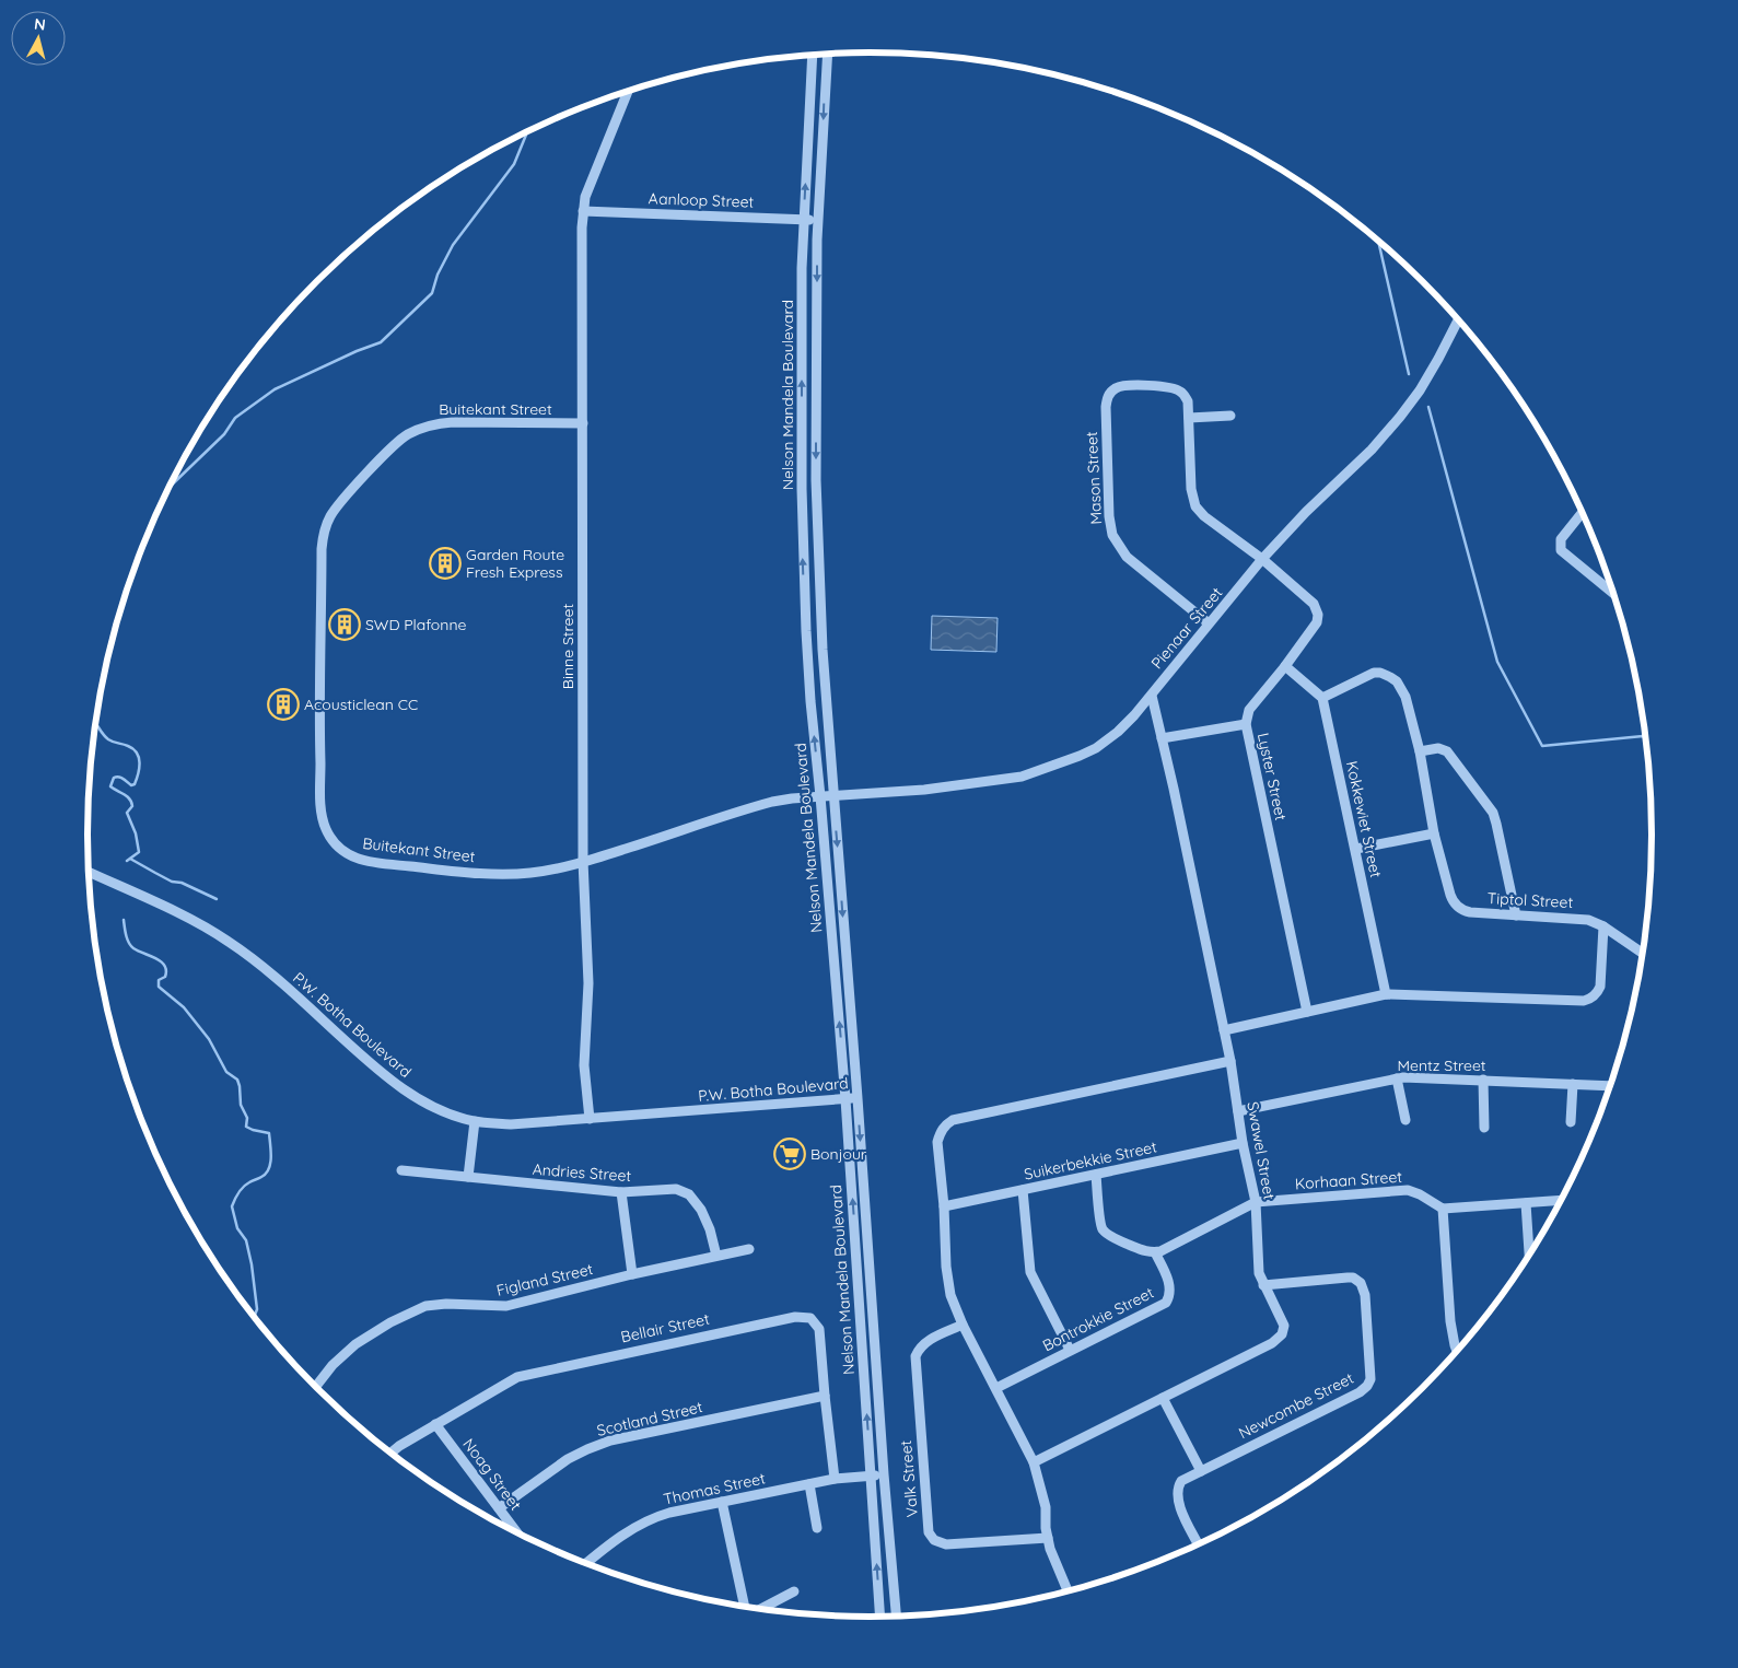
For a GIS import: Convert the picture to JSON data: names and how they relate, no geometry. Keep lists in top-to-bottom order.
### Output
{
  "streets": {
    "street": [
      "Aanloop Street",
      "Nelson Mandela Boulevard",
      "Buitekant Street",
      "Mason Street",
      "Pienaar Street",
      "Binne Street",
      "Lyster Street",
      "Kokkewiet Street",
      "Tiptol Street",
      "P.W. Botha Boulevard",
      "Mentz Street",
      "Swawel Street",
      "Suikerbekkie Street",
      "Andries Street",
      "Korhaan Street",
      "Figland Street",
      "Bontrokkie Street",
      "Bellair Street",
      "Newcombe Street",
      "Scotland Street",
      "Noag Street",
      "Valk Street",
      "Thomas Street"
    ]
  },
  "crossings": [
    ["Aanloop Street", "Nelson Mandela Boulevard"],
    ["Aanloop Street", "Binne Street"],
    ["Nelson Mandela Boulevard", "Buitekant Street"],
    ["Nelson Mandela Boulevard", "Pienaar Street"],
    ["Nelson Mandela Boulevard", "P.W. Botha Boulevard"],
    ["Nelson Mandela Boulevard", "Thomas Street"],
    ["Buitekant Street", "Pienaar Street"],
    ["Buitekant Street", "Binne Street"],
    ["Mason Street", "Pienaar Street"],
    ["Mason Street", "Lyster Street"],
    ["Pienaar Street", "Lyster Street"],
    ["Pienaar Street", "Swawel Street"],
    ["Binne Street", "P.W. Botha Boulevard"],
    ["Kokkewiet Street", "Tiptol Street"],
    ["Mentz Street", "Swawel Street"],
    ["Swawel Street", "Suikerbekkie Street"],
    ["Swawel Street", "Korhaan Street"],
    ["Swawel Street", "Newcombe Street"],
    ["Andries Street", "Figland Street"],
    ["Korhaan Street", "Bontrokkie Street"],
    ["Bellair Street", "Scotland Street"],
    ["Bellair Street", "Noag Street"],
    ["Bellair Street", "Thomas Street"],
    ["Scotland Street", "Noag Street"]
  ],
  "places": {
    "building": ["Garden Route Fresh Express", "SWD Plafonne", "Acousticlean CC"],
    "supermarket": ["Bonjour"]
  },
  "north": "top"
}
